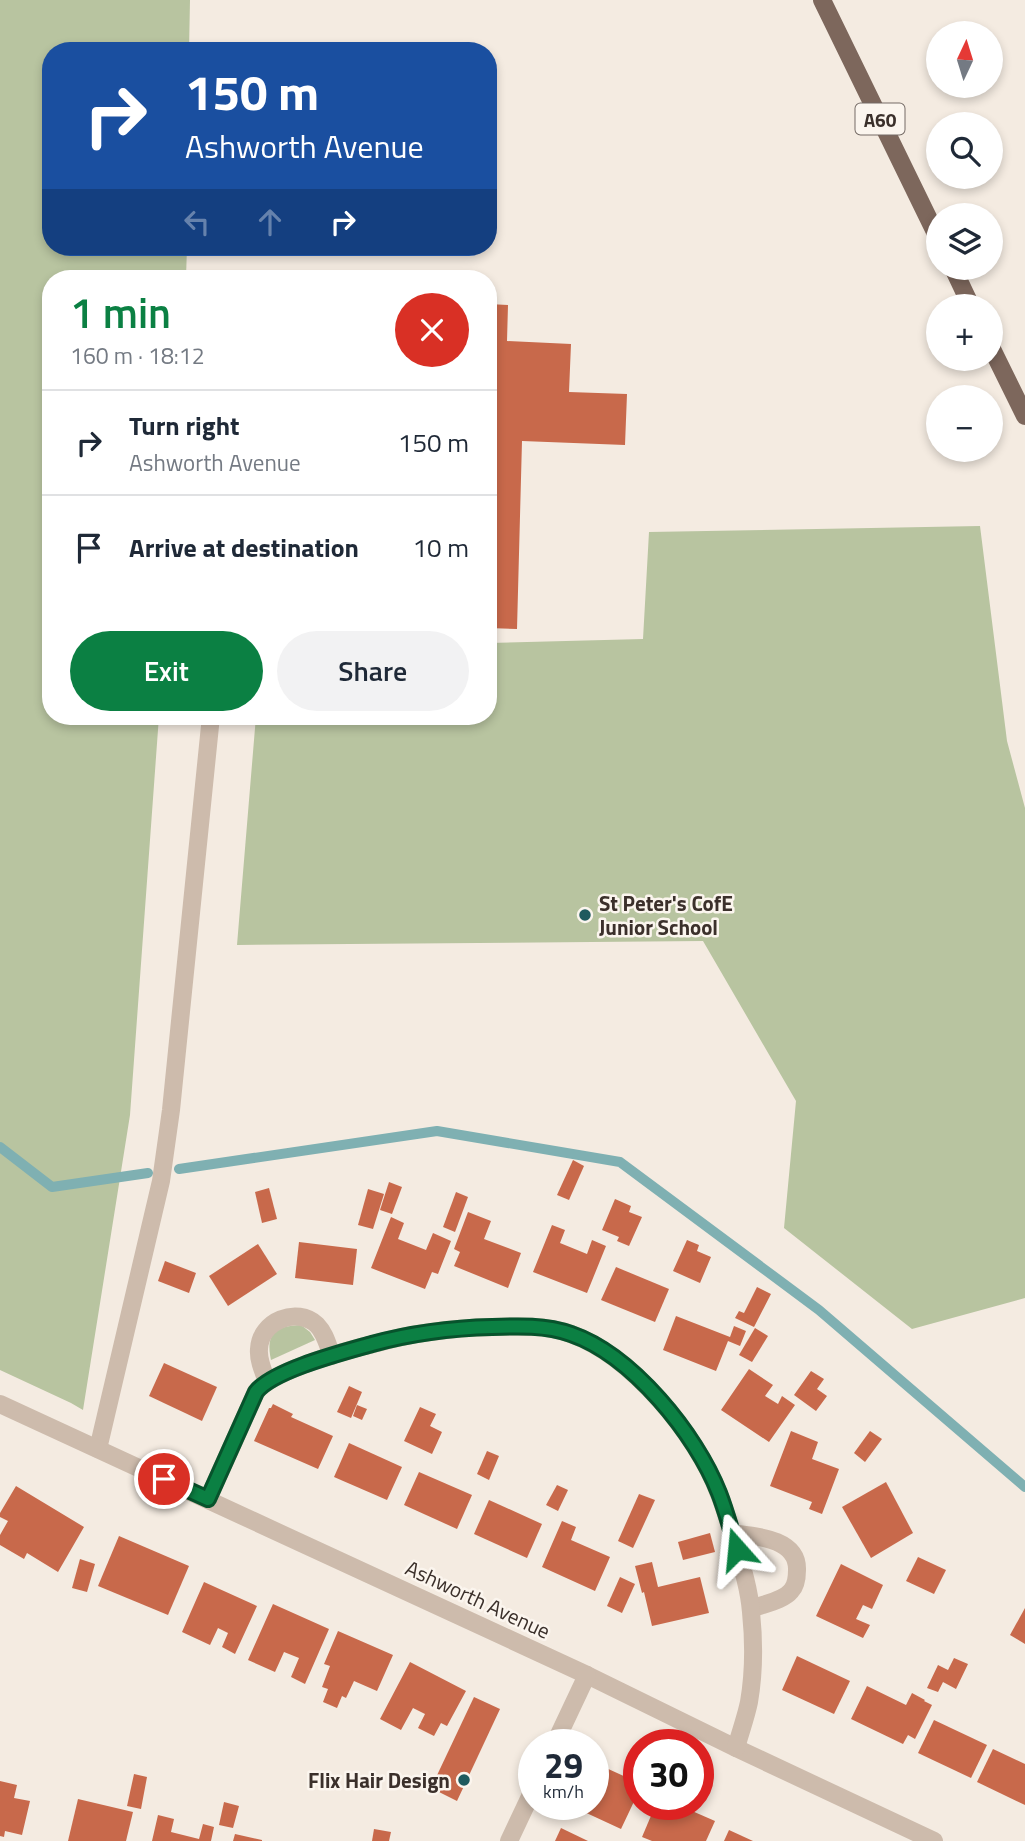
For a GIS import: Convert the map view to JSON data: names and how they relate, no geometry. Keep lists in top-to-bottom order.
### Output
{
  "streets": {
    "main road": ["A60"],
    "street": ["Ashworth Avenue"]
  },
  "places": ["St Peter's CofE Junior School", "Flix Hair Design"],
  "north": "top",
  "page": {
    "map_buttons": ["+", "−"],
    "turn": ["150 m", "Ashworth Avenue"],
    "heading": ["1 min", "160 m · 18:12"],
    "list": [
      {
        "name": "Turn right",
        "note": "Ashworth Avenue",
        "value": "150 m"
      },
      {
        "name": "Arrive at destination",
        "value": "10 m"
      }
    ],
    "buttons": ["Exit", "Share"],
    "speed": "29 km/h",
    "limit": "30"
  }
}
